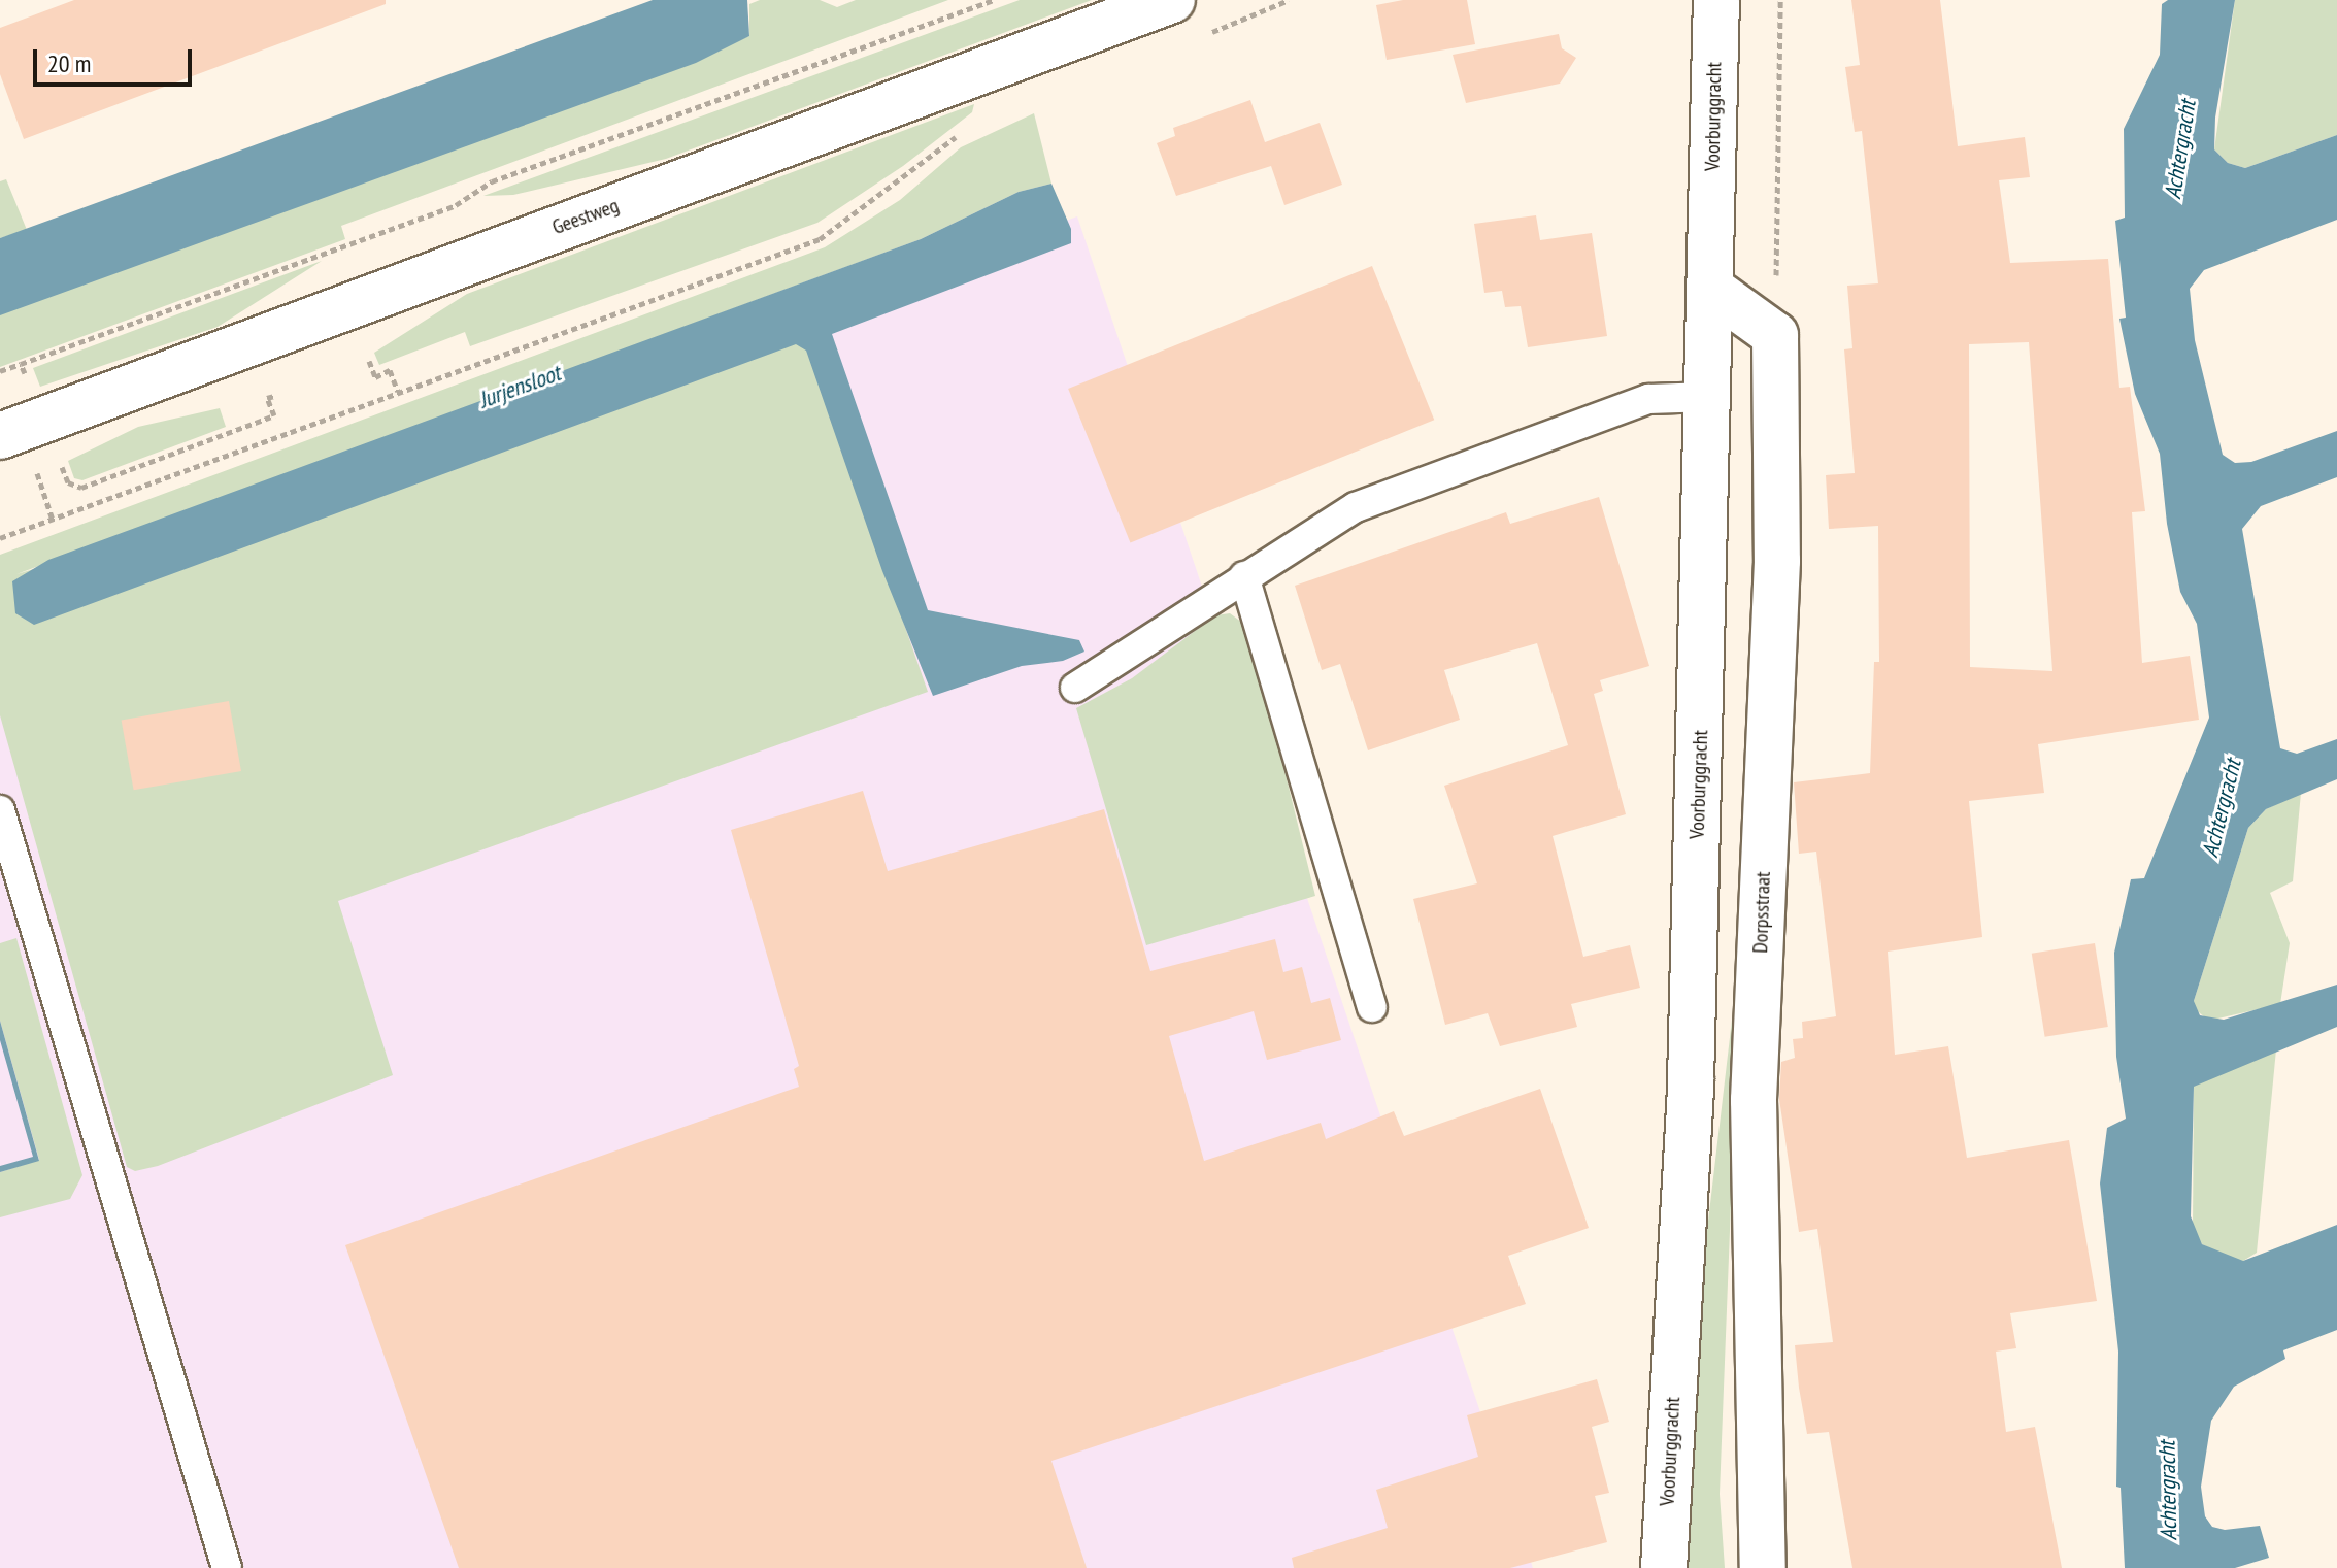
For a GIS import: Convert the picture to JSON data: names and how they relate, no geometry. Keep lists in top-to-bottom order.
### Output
{
  "streets": {
    "street": ["Voorburggracht", "Geestweg", "Dorpsstraat"]
  },
  "water": ["Achtergracht", "Jurjensloot"],
  "scale_bar": "20 m"
}
